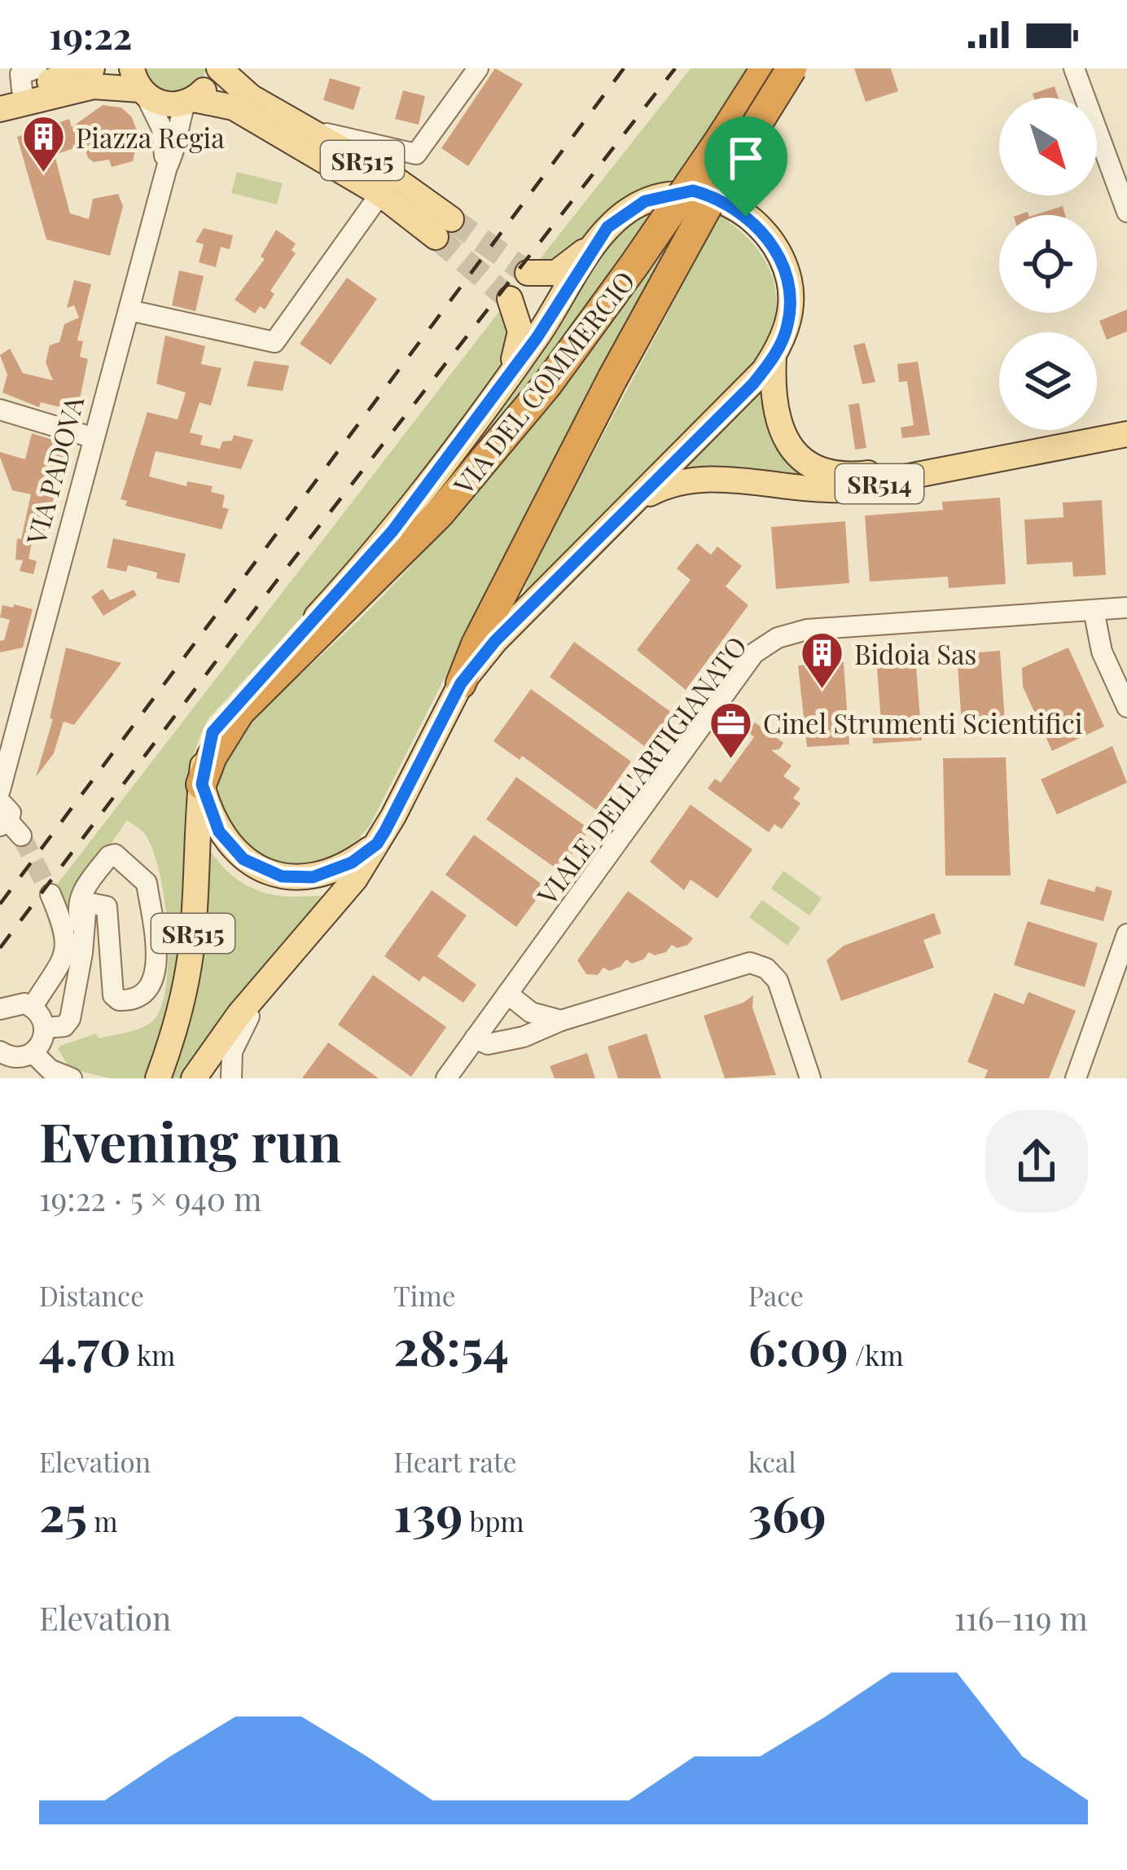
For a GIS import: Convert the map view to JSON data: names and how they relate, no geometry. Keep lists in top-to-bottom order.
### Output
{
  "streets": {
    "highway": ["VIA DEL COMMERCIO"],
    "main road": ["SR515", "VIA PADOVA", "SR514"],
    "street": ["VIALE DELL'ARTIGIANATO"]
  },
  "crossings": [
    ["SR515", "VIA DEL COMMERCIO"],
    ["SR515", "VIA PADOVA"],
    ["VIA DEL COMMERCIO", "SR514"]
  ],
  "places": {
    "building": ["Piazza Regia", "Bidoia Sas"],
    "office": ["Cinel Strumenti Scientifici"]
  },
  "north": "bottom right",
  "page": {
    "status": "19:22",
    "heading": ["Evening run", "19:22 · 5 × 940 m"],
    "stats": [
      ["Distance", "4.70 km"],
      ["Time", "28:54"],
      ["Pace", "6:09 /km"],
      ["Elevation", "25 m"],
      ["Heart rate", "139 bpm"],
      ["kcal", "369"]
    ],
    "chart": ["Elevation", "116–119 m"]
  }
}
